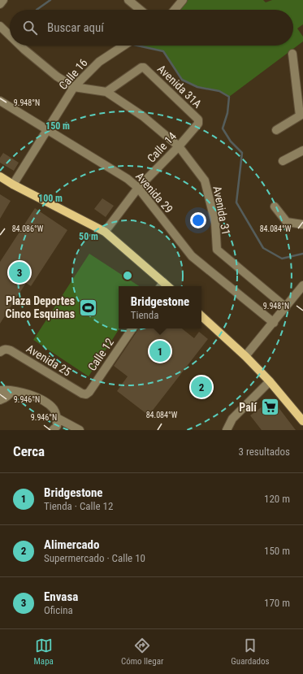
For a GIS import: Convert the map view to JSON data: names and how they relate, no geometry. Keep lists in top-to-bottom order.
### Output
{
  "streets": {
    "street": [
      "Calle 16",
      "Avenida 31A",
      "Calle 14",
      "Avenida 29",
      "Avenida 31",
      "Calle 12",
      "Avenida 25"
    ]
  },
  "crossings": [
    ["Calle 16", "Avenida 29"],
    ["Avenida 31A", "Calle 14"],
    ["Avenida 31A", "Avenida 31"],
    ["Calle 14", "Avenida 29"],
    ["Calle 14", "Avenida 31"],
    ["Calle 12", "Avenida 25"]
  ],
  "places": {
    "sports": ["Plaza Deportes Cinco Esquinas"],
    "supermarket": ["Palí"]
  },
  "page": {
    "search": "Buscar aquí",
    "pins": ["3", "1", "2"],
    "popup": ["Bridgestone", "Tienda"],
    "heading": ["Cerca", "3 resultados"],
    "list": [
      {
        "mark": "1",
        "name": "Bridgestone",
        "note": "Tienda · Calle 12",
        "value": "120 m"
      },
      {
        "mark": "2",
        "name": "Alimercado",
        "note": "Supermercado · Calle 10",
        "value": "150 m"
      },
      {
        "mark": "3",
        "name": "Envasa",
        "note": "Oficina",
        "value": "170 m"
      }
    ],
    "nav": ["Mapa", "Cómo llegar", "Guardados"]
  },
  "coordinates": [
    "9.948°N",
    "84.086°W",
    "84.084°W",
    "9.946°N"
  ],
  "rings": ["150 m", "100 m", "50 m"]
}
